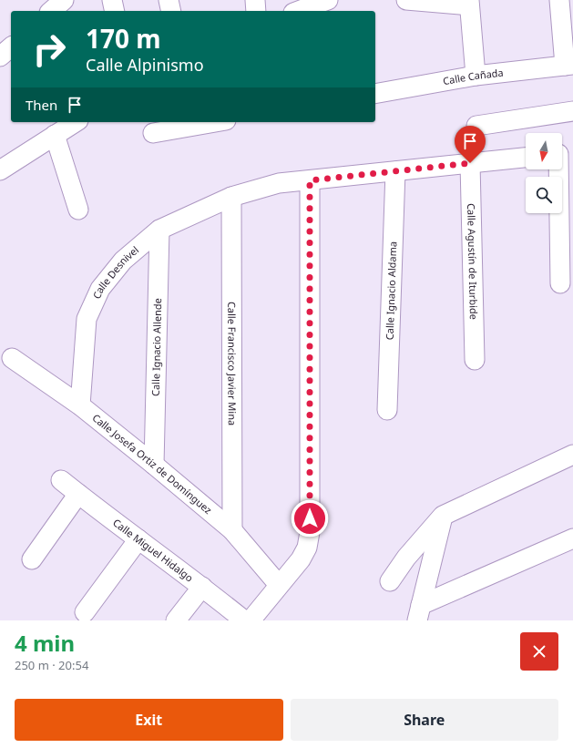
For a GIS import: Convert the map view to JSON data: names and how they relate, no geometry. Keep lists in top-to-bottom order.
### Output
{
  "streets": {
    "street": [
      "Calle Cañada",
      "Calle Agustín de Iturbide",
      "Calle Desnivel",
      "Calle Ignacio Aldama",
      "Calle Ignacio Allende",
      "Calle Francisco Javier Mina",
      "Calle Josefa Ortiz de Domínguez",
      "Calle Miguel Hidalgo"
    ]
  },
  "crossings": [
    ["Calle Agustín de Iturbide", "Calle Desnivel"],
    ["Calle Desnivel", "Calle Ignacio Aldama"],
    ["Calle Desnivel", "Calle Ignacio Allende"],
    ["Calle Desnivel", "Calle Francisco Javier Mina"],
    ["Calle Desnivel", "Calle Josefa Ortiz de Domínguez"],
    ["Calle Ignacio Allende", "Calle Josefa Ortiz de Domínguez"],
    ["Calle Francisco Javier Mina", "Calle Josefa Ortiz de Domínguez"]
  ],
  "north": "bottom",
  "page": {
    "turn": ["170 m", "Calle Alpinismo"],
    "then": "Then",
    "heading": ["4 min", "250 m · 20:54"],
    "buttons": ["Exit", "Share"]
  }
}
